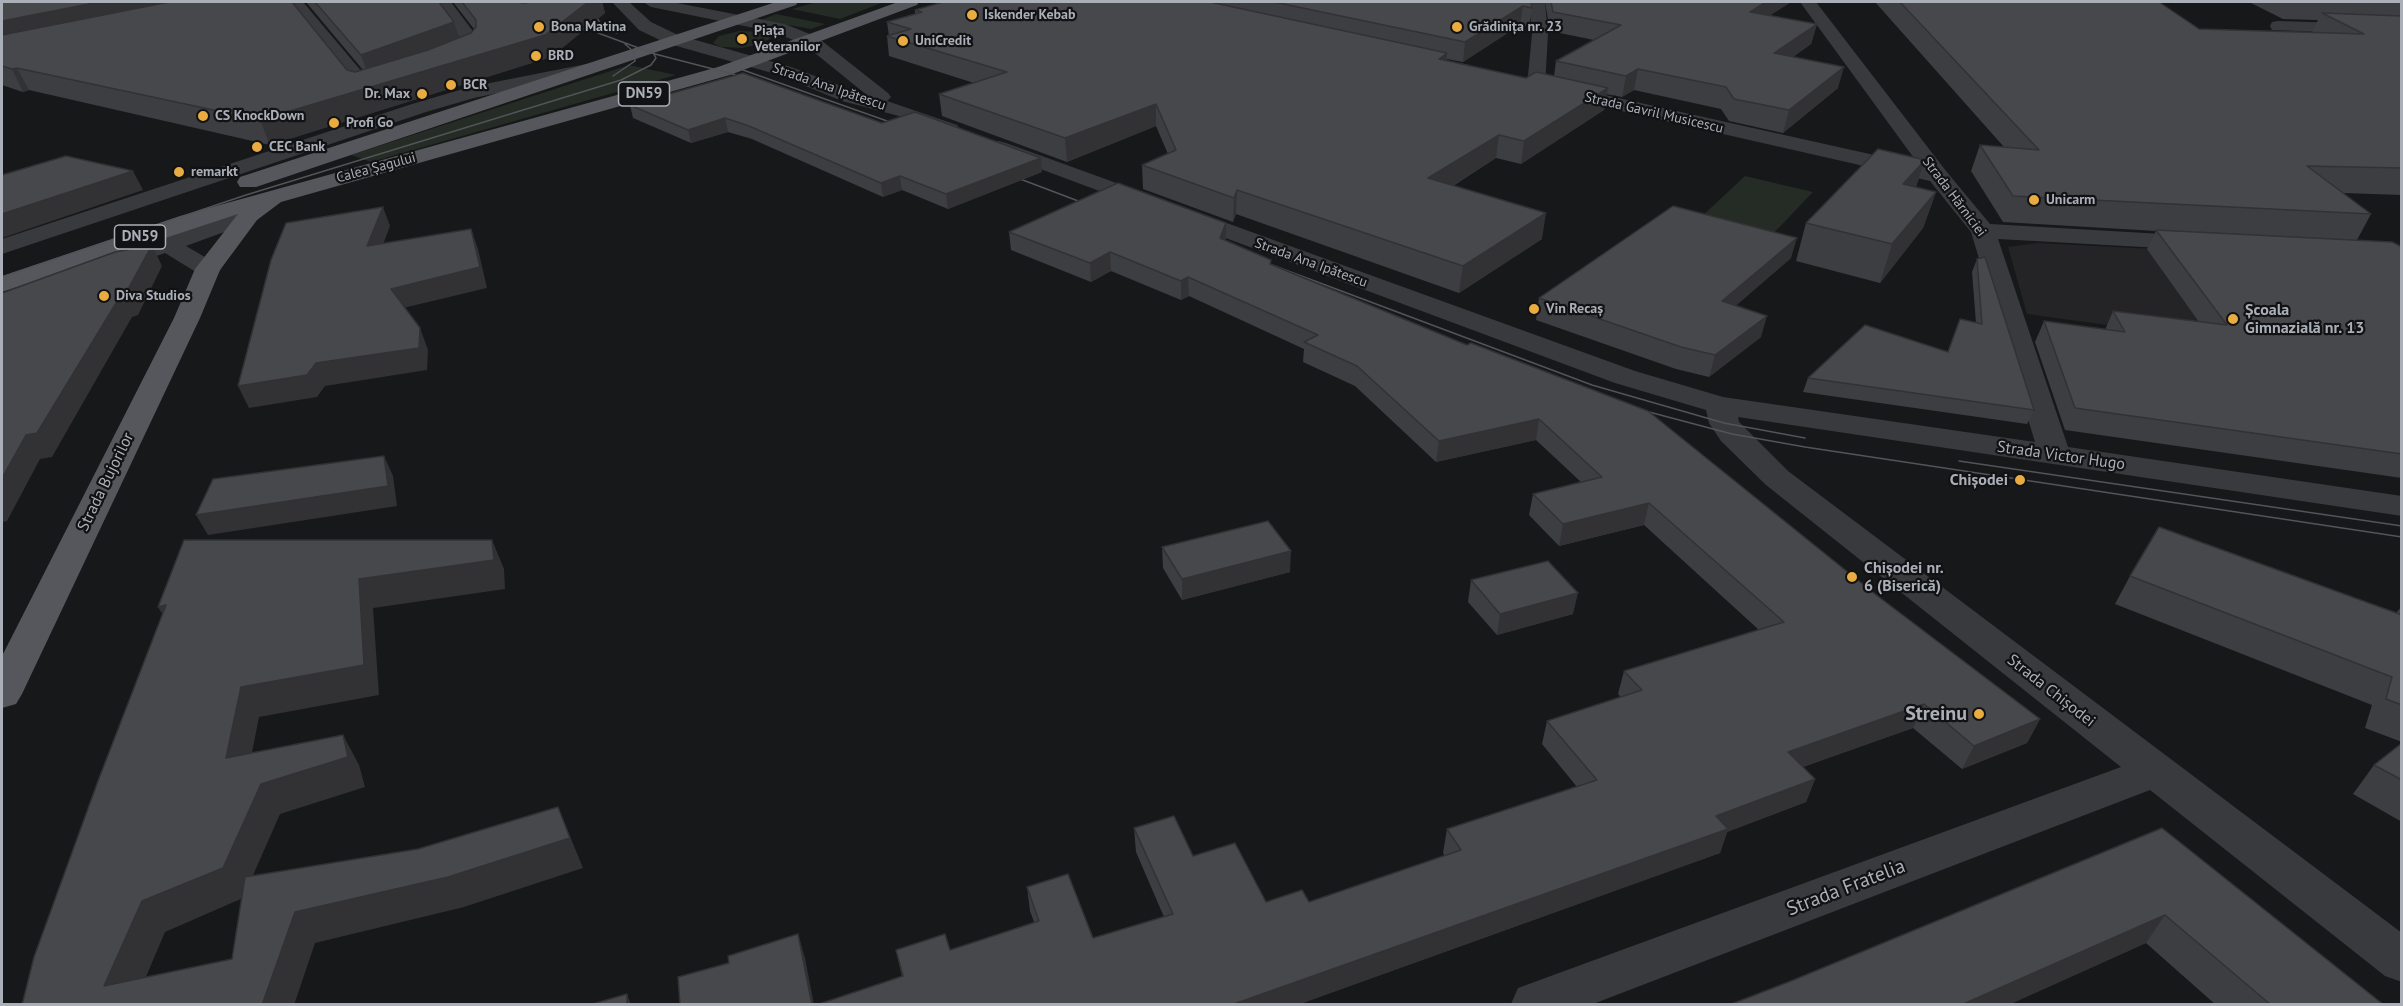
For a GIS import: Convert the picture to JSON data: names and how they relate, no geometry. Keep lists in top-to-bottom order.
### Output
{
  "streets": {
    "main road": ["DN59", "Calea Șagului", "Strada Bujorilor"],
    "street": [
      "Strada Ana Ipătescu",
      "Strada Gavril Musicescu",
      "Strada Hărniciei",
      "Strada Victor Hugo",
      "Strada Chișodei",
      "Strada Fratelia"
    ]
  },
  "crossings": [
    ["Strada Ana Ipătescu", "DN59"],
    ["Strada Ana Ipătescu", "Calea Șagului"],
    ["Strada Ana Ipătescu", "Strada Victor Hugo"],
    ["Strada Ana Ipătescu", "Strada Chișodei"],
    ["DN59", "Calea Șagului"],
    ["Strada Gavril Musicescu", "Strada Hărniciei"],
    ["Calea Șagului", "Strada Bujorilor"],
    ["Strada Hărniciei", "Strada Victor Hugo"],
    ["Strada Victor Hugo", "Strada Chișodei"],
    ["Strada Chișodei", "Strada Fratelia"]
  ],
  "places": [
    "Iskender Kebab",
    "Bona Matina",
    "Grădinița nr. 23",
    "Piața Veteranilor",
    "UniCredit",
    "BRD",
    "BCR",
    "Dr. Max",
    "CS KnockDown",
    "Profi Go",
    "CEC Bank",
    "remarkt",
    "Unicarm",
    "Diva Studios",
    "Vin Recaș",
    "Școala Gimnazială nr. 13",
    "Chișodei",
    "Chișodei nr. 6 (Biserică)",
    "Streinu"
  ]
}
